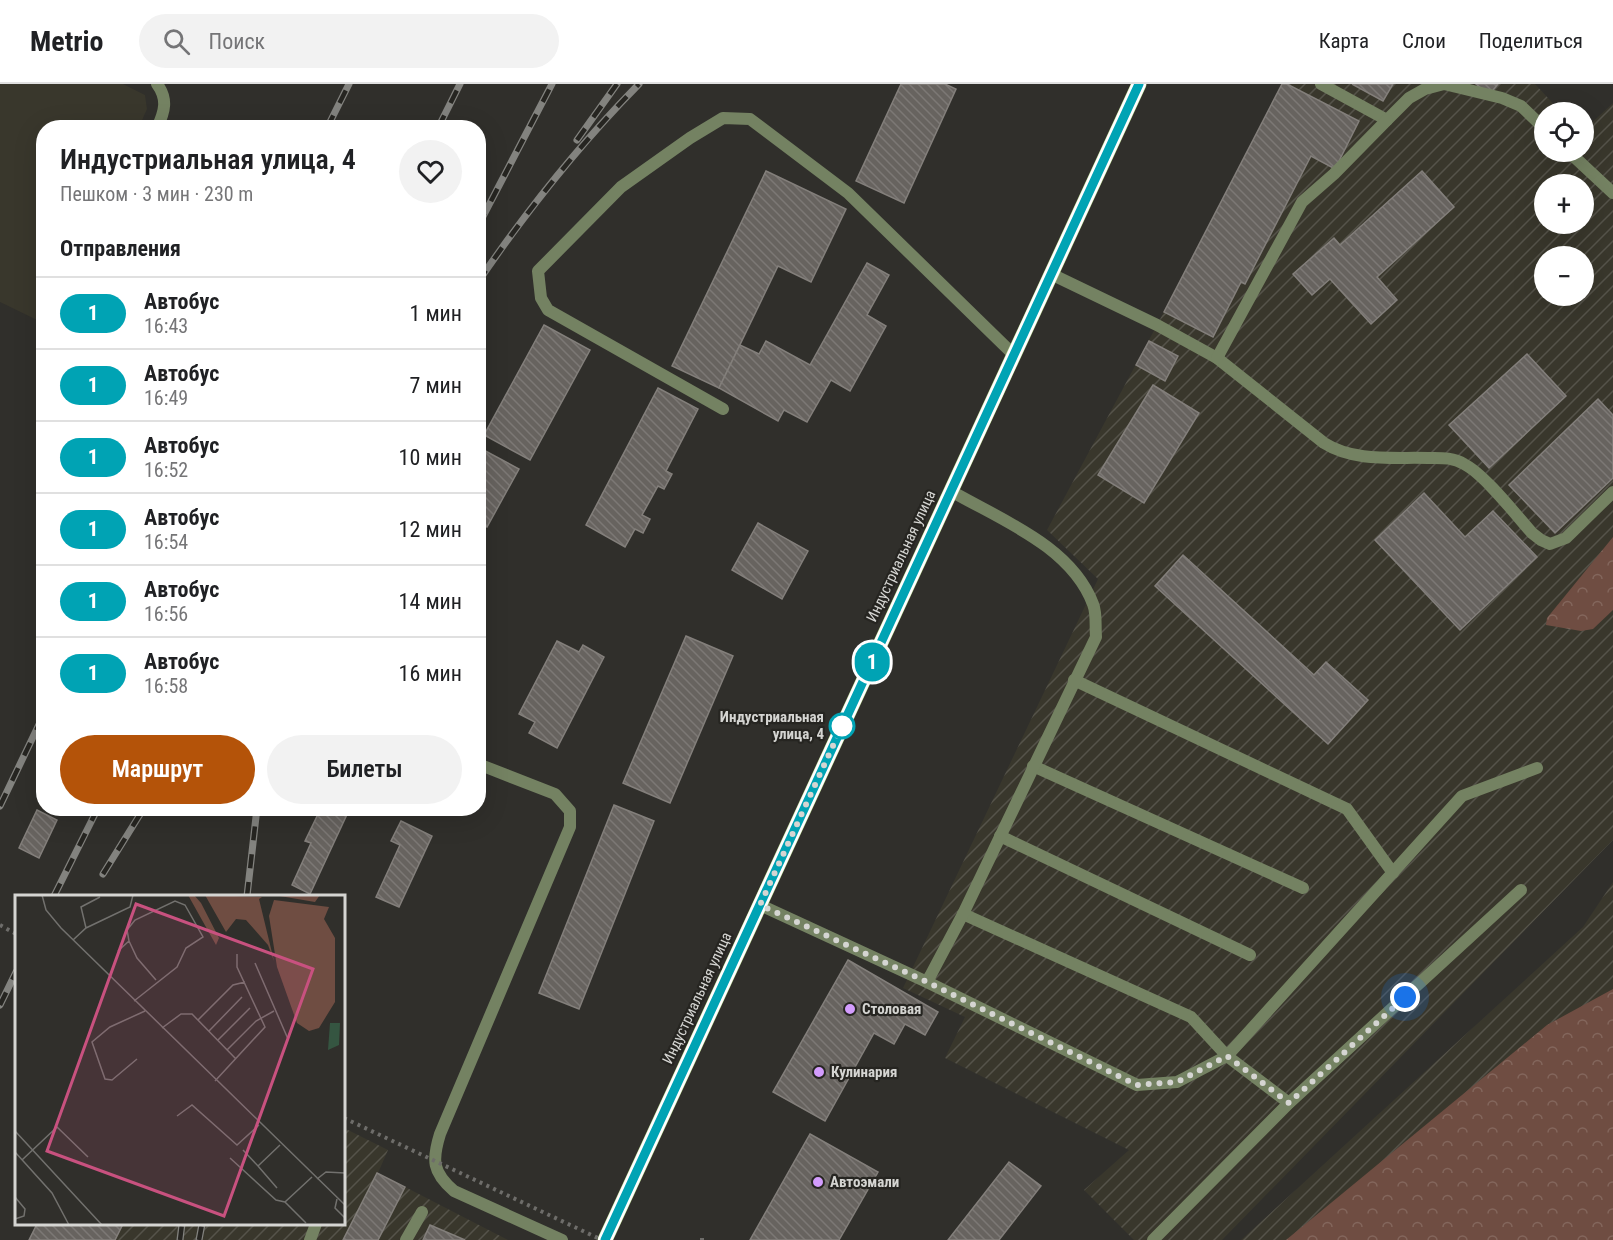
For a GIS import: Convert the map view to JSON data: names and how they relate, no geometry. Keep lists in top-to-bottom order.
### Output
{
  "streets": {
    "main road": ["Индустриальная улица"]
  },
  "places": [
    "Индустриальная улица, 4",
    "Столовая",
    "Кулинария",
    "Автоэмали"
  ],
  "lines": ["bus line 1"],
  "page": {
    "header": "Metrio",
    "search": "Поиск",
    "nav": ["Карта", "Слои", "Поделиться"],
    "on_map": "1",
    "map_buttons": ["+", "−"],
    "heading": [
      ["Индустриальная улица, 4", "Пешком · 3 мин · 230 m"],
      "Отправления"
    ],
    "list": [
      {
        "mark": "1",
        "name": "Автобус",
        "note": "16:43",
        "value": "1 мин"
      },
      {
        "mark": "1",
        "name": "Автобус",
        "note": "16:49",
        "value": "7 мин"
      },
      {
        "mark": "1",
        "name": "Автобус",
        "note": "16:52",
        "value": "10 мин"
      },
      {
        "mark": "1",
        "name": "Автобус",
        "note": "16:54",
        "value": "12 мин"
      },
      {
        "mark": "1",
        "name": "Автобус",
        "note": "16:56",
        "value": "14 мин"
      },
      {
        "mark": "1",
        "name": "Автобус",
        "note": "16:58",
        "value": "16 мин"
      }
    ],
    "buttons": ["Маршрут", "Билеты"]
  }
}
